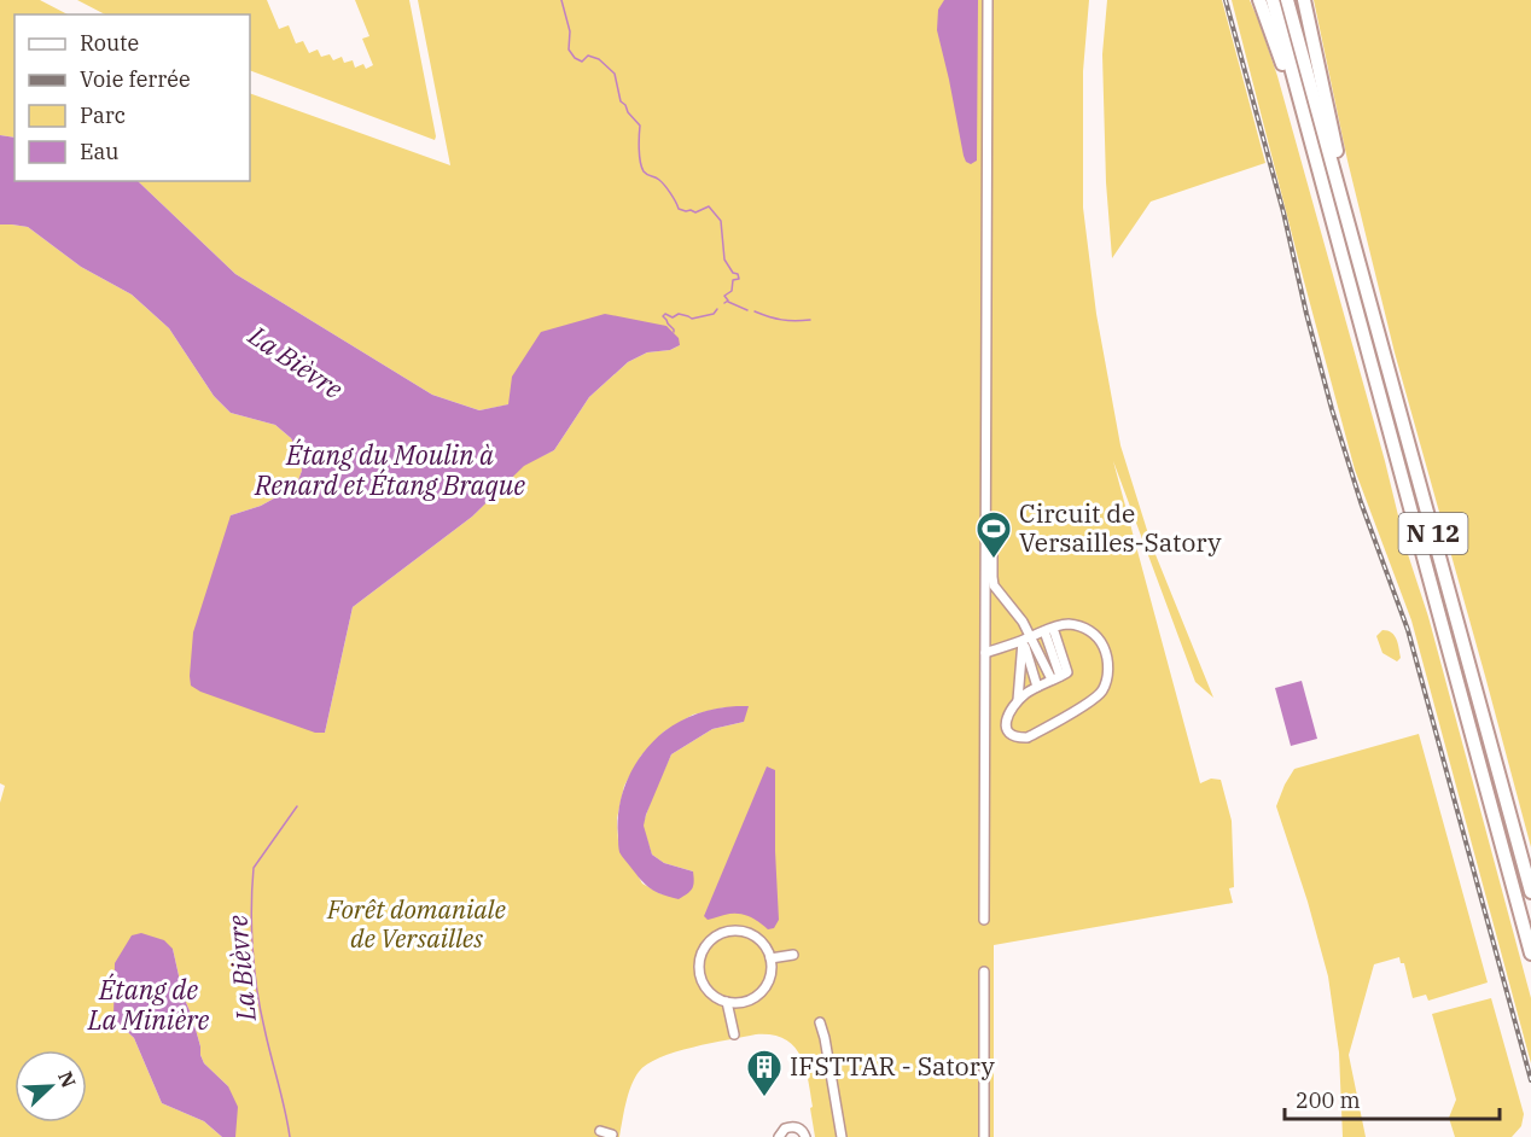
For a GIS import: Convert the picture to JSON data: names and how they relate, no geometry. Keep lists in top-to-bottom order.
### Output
{
  "streets": {
    "highway": ["N 12"]
  },
  "water": ["La Bièvre", "Étang du Moulin à Renard et Étang Braque", "Étang de La Minière"],
  "parks": ["Forêt domaniale de Versailles"],
  "places": {
    "sports": ["Circuit de Versailles-Satory"],
    "building": ["IFSTTAR - Satory"]
  },
  "legend": [
    "Route",
    "Voie ferrée",
    "Parc",
    "Eau"
  ],
  "scale_bar": "200 m",
  "north": "top right"
}
